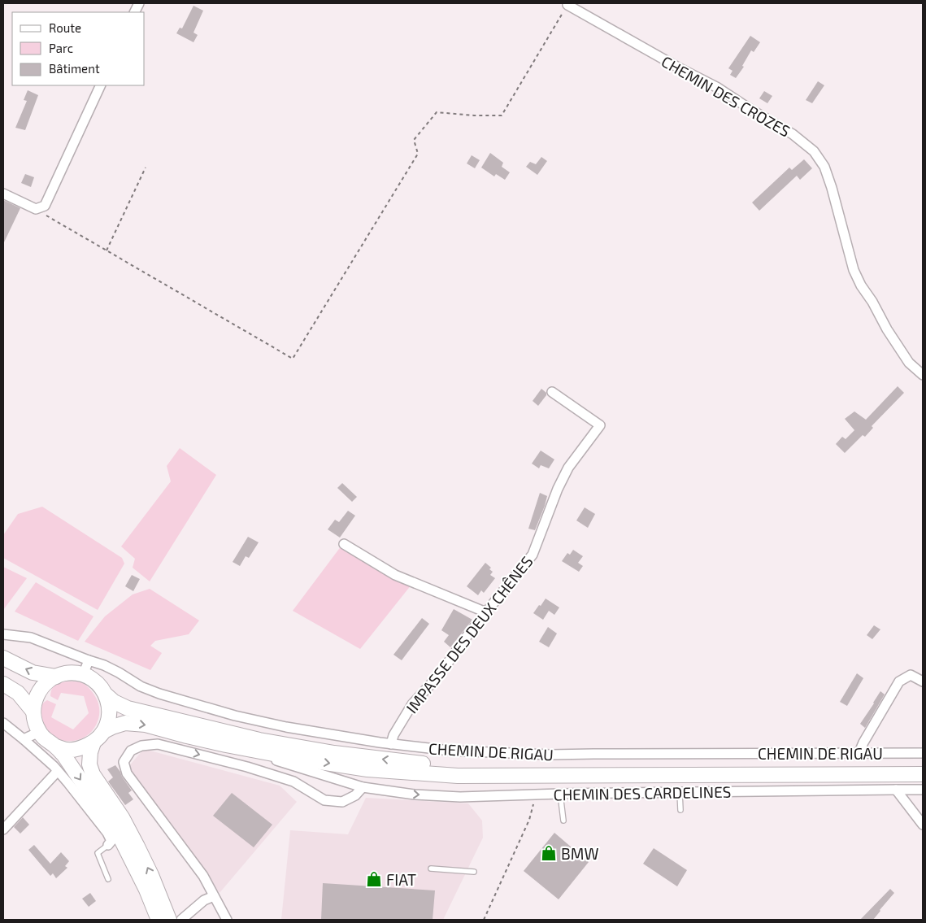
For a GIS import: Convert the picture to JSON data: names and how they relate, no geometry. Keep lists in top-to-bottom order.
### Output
{
  "streets": {
    "street": [
      "CHEMIN DES CROZES",
      "IMPASSE DES DEUX CHÊNES",
      "CHEMIN DE RIGAU",
      "CHEMIN DES CARDELINES"
    ]
  },
  "crossings": [
    ["IMPASSE DES DEUX CHÊNES", "CHEMIN DE RIGAU"]
  ],
  "places": {
    "shop": ["BMW", "FIAT"]
  },
  "legend": ["Route", "Parc", "Bâtiment"]
}
